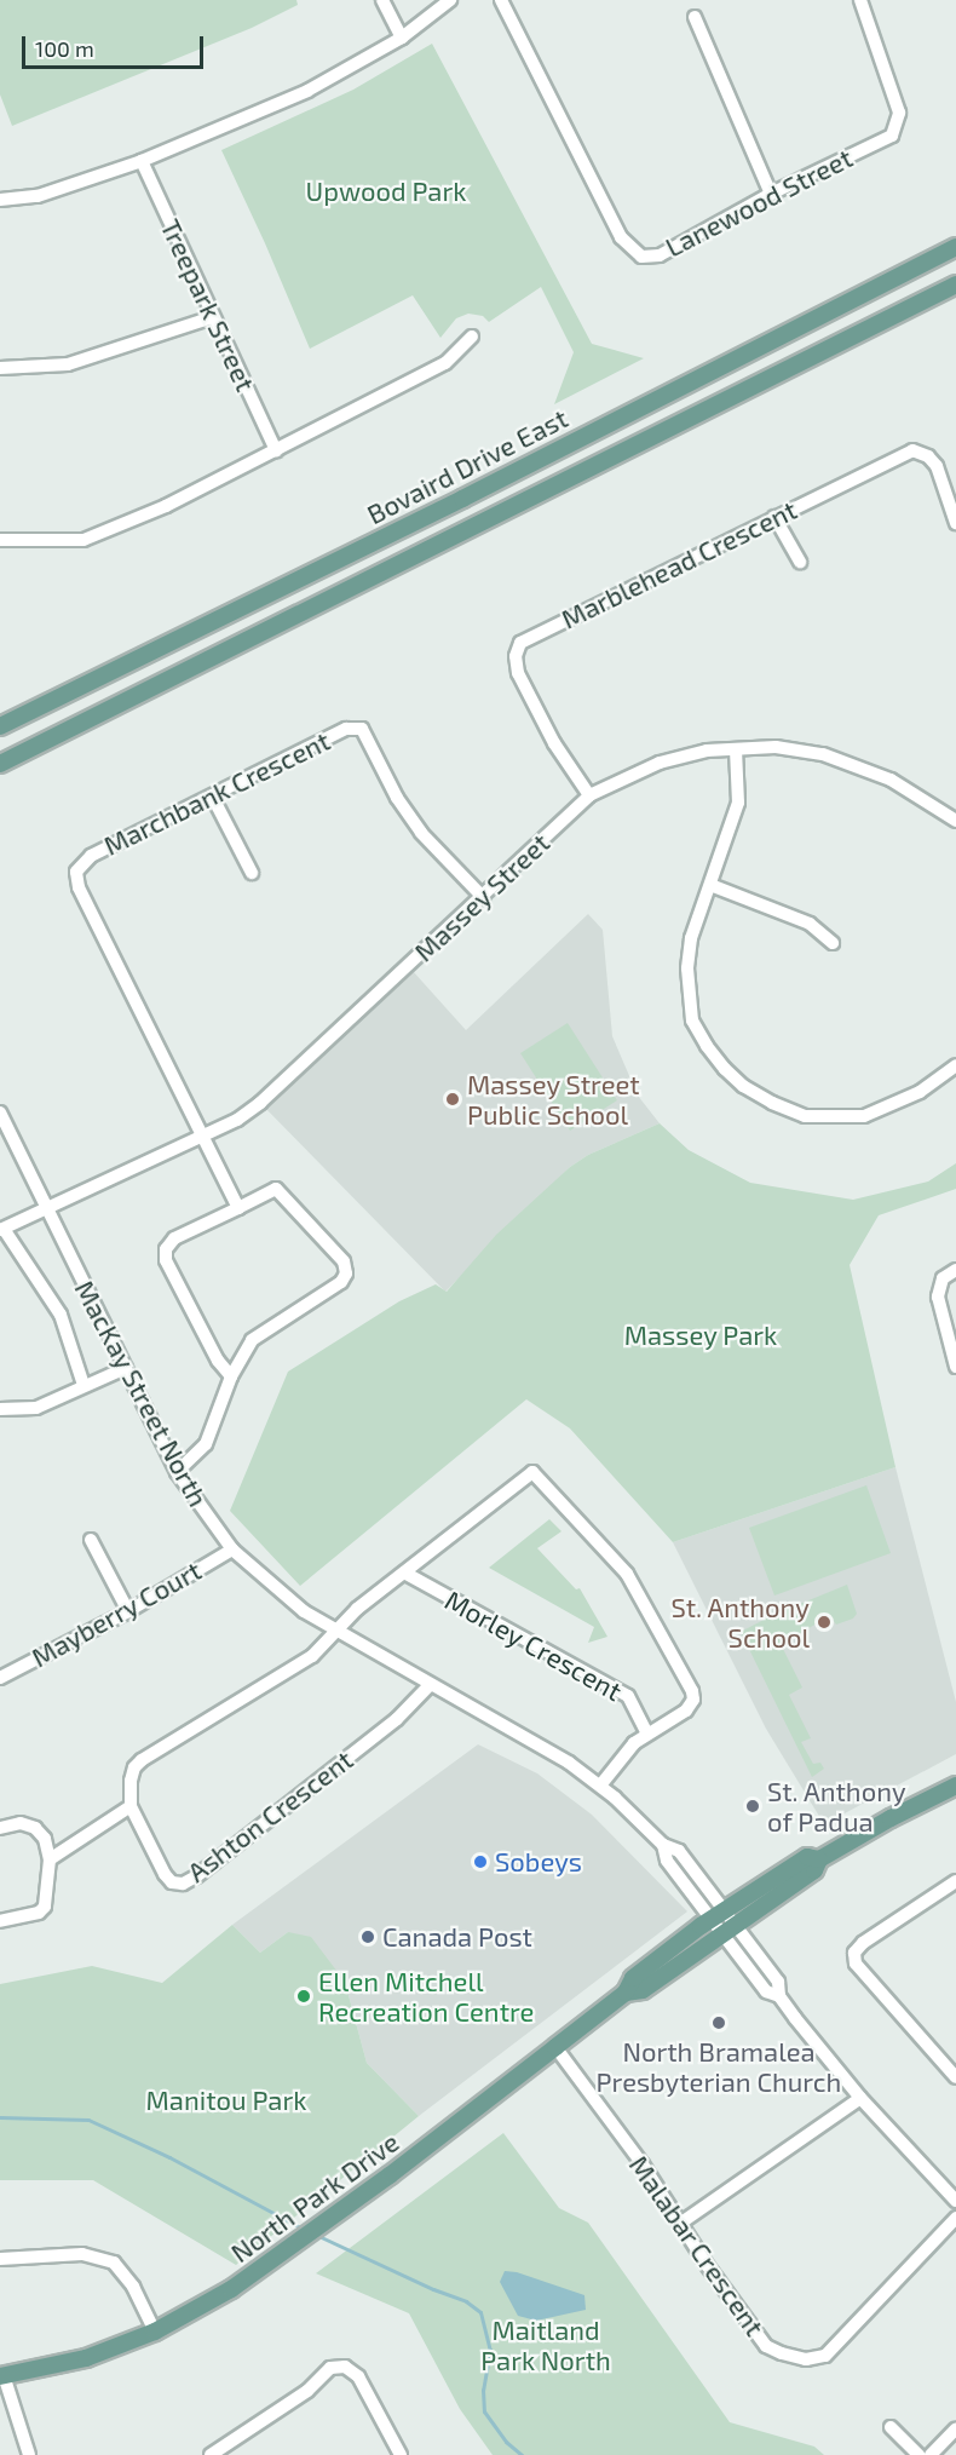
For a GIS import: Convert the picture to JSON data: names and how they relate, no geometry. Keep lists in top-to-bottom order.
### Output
{
  "streets": {
    "main road": ["Bovaird Drive East", "North Park Drive"],
    "street": [
      "Lanewood Street",
      "Treepark Street",
      "Marblehead Crescent",
      "Marchbank Crescent",
      "Massey Street",
      "MacKay Street North",
      "Mayberry Court",
      "Morley Crescent",
      "Ashton Crescent",
      "Malabar Crescent"
    ]
  },
  "crossings": [
    ["Marblehead Crescent", "Massey Street"],
    ["Marchbank Crescent", "Massey Street"],
    ["Massey Street", "MacKay Street North"],
    ["MacKay Street North", "Mayberry Court"],
    ["MacKay Street North", "Morley Crescent"],
    ["MacKay Street North", "Ashton Crescent"],
    ["MacKay Street North", "North Park Drive"],
    ["North Park Drive", "Malabar Crescent"]
  ],
  "parks": [
    "Upwood Park",
    "Massey Park",
    "Manitou Park",
    "Maitland Park North"
  ],
  "places": [
    "Massey Street Public School",
    "St. Anthony School",
    "St. Anthony of Padua",
    "Sobeys",
    "Canada Post",
    "Ellen Mitchell Recreation Centre",
    "North Bramalea Presbyterian Church"
  ],
  "scale_bar": "100 m"
}
